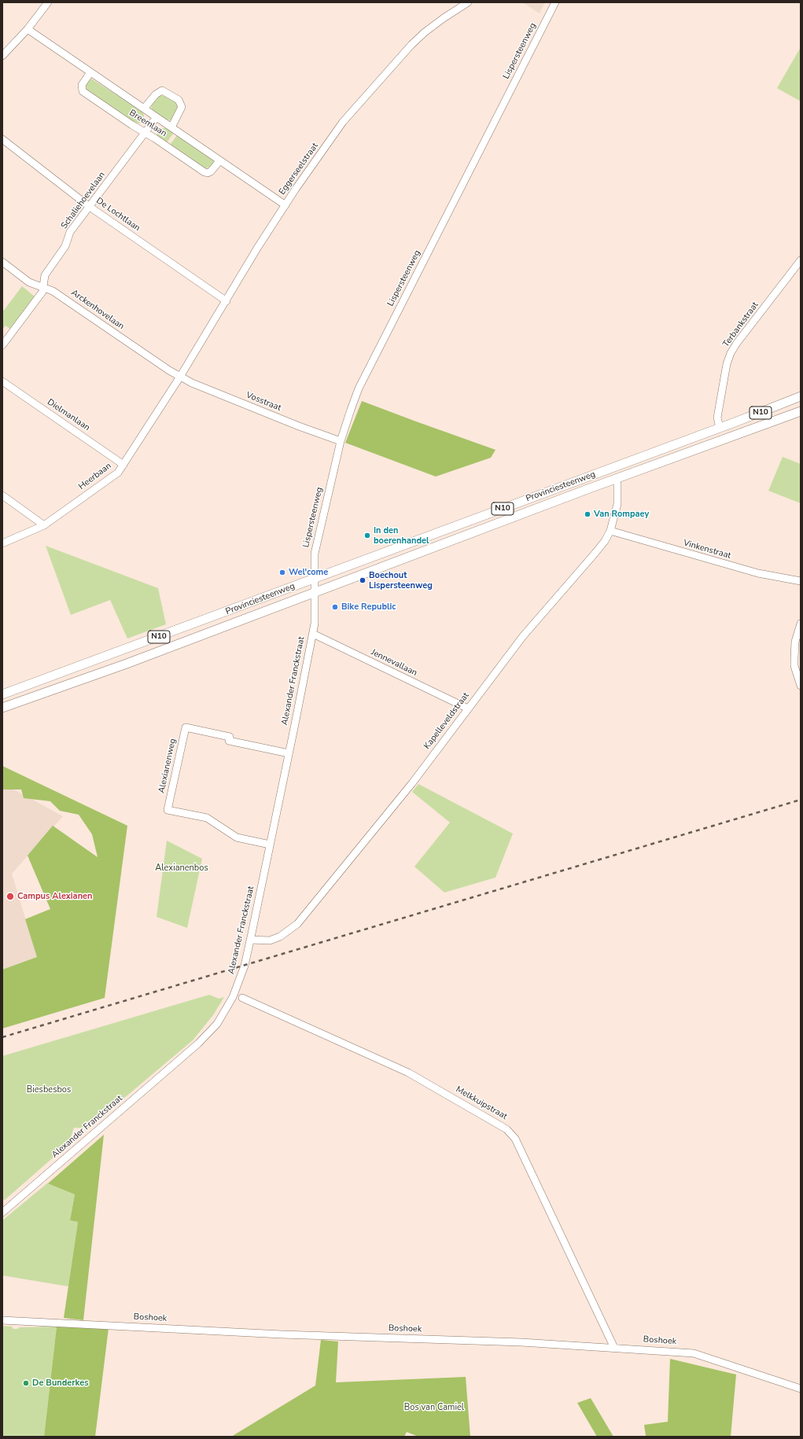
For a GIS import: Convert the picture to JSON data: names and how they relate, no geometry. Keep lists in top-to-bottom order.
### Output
{
  "streets": {
    "main road": ["N10", "Provinciesteenweg"],
    "street": [
      "Lispersteenweg",
      "Breemlaan",
      "Eggerseelstraat",
      "Schaliehoevelaan",
      "De Lochtlaan",
      "Arckenhovelaan",
      "Terbankstraat",
      "Vosstraat",
      "Dielmanlaan",
      "Heerbaan",
      "Vinkenstraat",
      "Jennevallaan",
      "Alexander Franckstraat",
      "Kapelleveldstraat",
      "Alexianenweg",
      "Melkkuipstraat",
      "Boshoek"
    ]
  },
  "crossings": [
    ["Lispersteenweg", "Vosstraat"],
    ["Lispersteenweg", "Provinciesteenweg"],
    ["Lispersteenweg", "Alexander Franckstraat"],
    ["Breemlaan", "Eggerseelstraat"],
    ["Breemlaan", "Schaliehoevelaan"],
    ["Eggerseelstraat", "De Lochtlaan"],
    ["Eggerseelstraat", "Arckenhovelaan"],
    ["Eggerseelstraat", "Vosstraat"],
    ["Eggerseelstraat", "Heerbaan"],
    ["Schaliehoevelaan", "De Lochtlaan"],
    ["Schaliehoevelaan", "Arckenhovelaan"],
    ["Arckenhovelaan", "Vosstraat"],
    ["Arckenhovelaan", "Heerbaan"],
    ["Terbankstraat", "Provinciesteenweg"],
    ["Vosstraat", "Heerbaan"],
    ["Dielmanlaan", "Heerbaan"],
    ["Provinciesteenweg", "Alexander Franckstraat"],
    ["Provinciesteenweg", "Kapelleveldstraat"],
    ["Vinkenstraat", "Kapelleveldstraat"],
    ["Jennevallaan", "Alexander Franckstraat"],
    ["Jennevallaan", "Kapelleveldstraat"],
    ["Alexander Franckstraat", "Kapelleveldstraat"],
    ["Alexander Franckstraat", "Alexianenweg"],
    ["Melkkuipstraat", "Boshoek"]
  ],
  "parks": ["Alexianenbos", "Biesbesbos", "Bos van Camiel"],
  "places": [
    "Van Rompaey",
    "In den boerenhandel",
    "Wel'come",
    "Boechout Lispersteenweg",
    "Bike Republic",
    "Campus Alexianen",
    "De Bunderkes"
  ]
}
